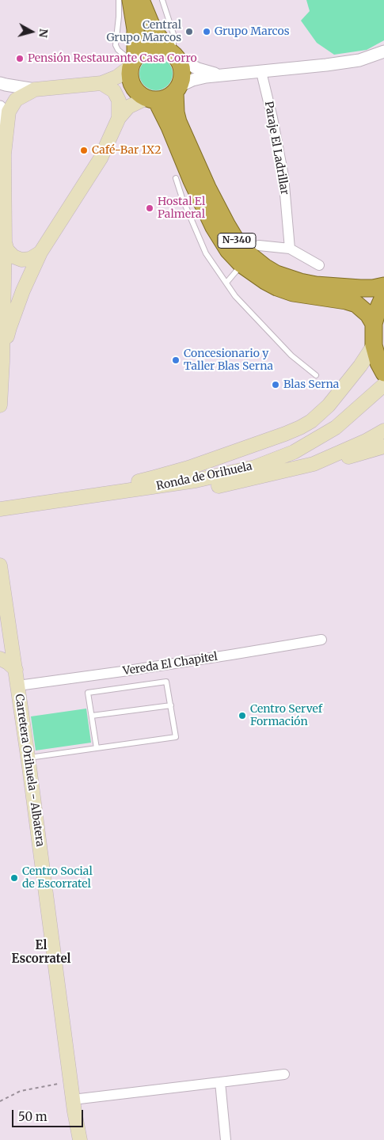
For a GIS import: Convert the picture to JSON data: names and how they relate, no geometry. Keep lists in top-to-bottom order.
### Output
{
  "streets": {
    "highway": ["N-340"],
    "main road": ["Ronda de Orihuela", "Carretera Orihuela - Albatera"],
    "street": ["Paraje El Ladrillar", "Vereda El Chapitel"]
  },
  "crossings": [
    ["Vereda El Chapitel", "Carretera Orihuela - Albatera"]
  ],
  "districts": ["El Escorratel"],
  "places": [
    "Central Grupo Marcos",
    "Grupo Marcos",
    "Pensión Restaurante Casa Corro",
    "Café-Bar 1X2",
    "Hostal El Palmeral",
    "Concesionario y Taller Blas Serna",
    "Blas Serna",
    "Centro Servef Formación",
    "Centro Social de Escorratel"
  ],
  "scale_bar": "50 m",
  "north": "right"
}
